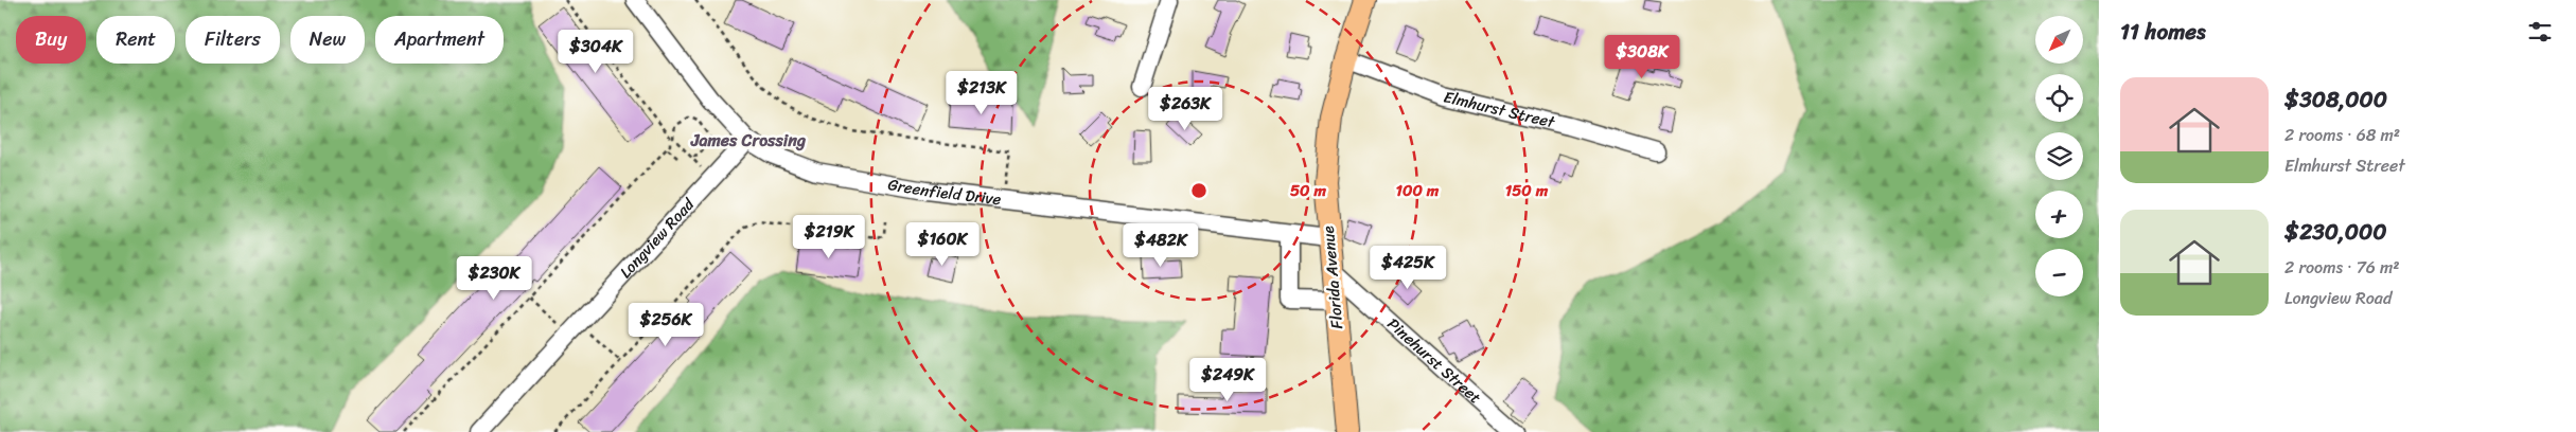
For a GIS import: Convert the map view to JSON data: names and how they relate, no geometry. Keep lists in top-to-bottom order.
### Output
{
  "streets": {
    "main road": ["Florida Avenue"],
    "street": [
      "Elmhurst Street",
      "Greenfield Drive",
      "Longview Road",
      "Pinehurst Street"
    ]
  },
  "crossings": [
    ["Elmhurst Street", "Florida Avenue"],
    ["Greenfield Drive", "Longview Road"],
    ["Greenfield Drive", "Florida Avenue"],
    ["Florida Avenue", "Pinehurst Street"]
  ],
  "districts": ["James Crossing"],
  "north": "bottom left",
  "page": {
    "heading": "11 homes",
    "map_buttons": ["+", "−"],
    "chip": [
      "Buy",
      "Rent",
      "Filters",
      "New",
      "Apartment"
    ],
    "price": [
      "$304K",
      "$308K",
      "$213K",
      "$263K",
      "$219K",
      "$160K",
      "$482K",
      "$425K",
      "$230K",
      "$256K",
      "$249K"
    ],
    "list": [
      {
        "name": "$308,000",
        "note": "2 rooms · 68 m² · Elmhurst Street"
      },
      {
        "name": "$230,000",
        "note": "2 rooms · 76 m² · Longview Road"
      }
    ]
  },
  "rings": ["50 m", "100 m", "150 m"]
}
